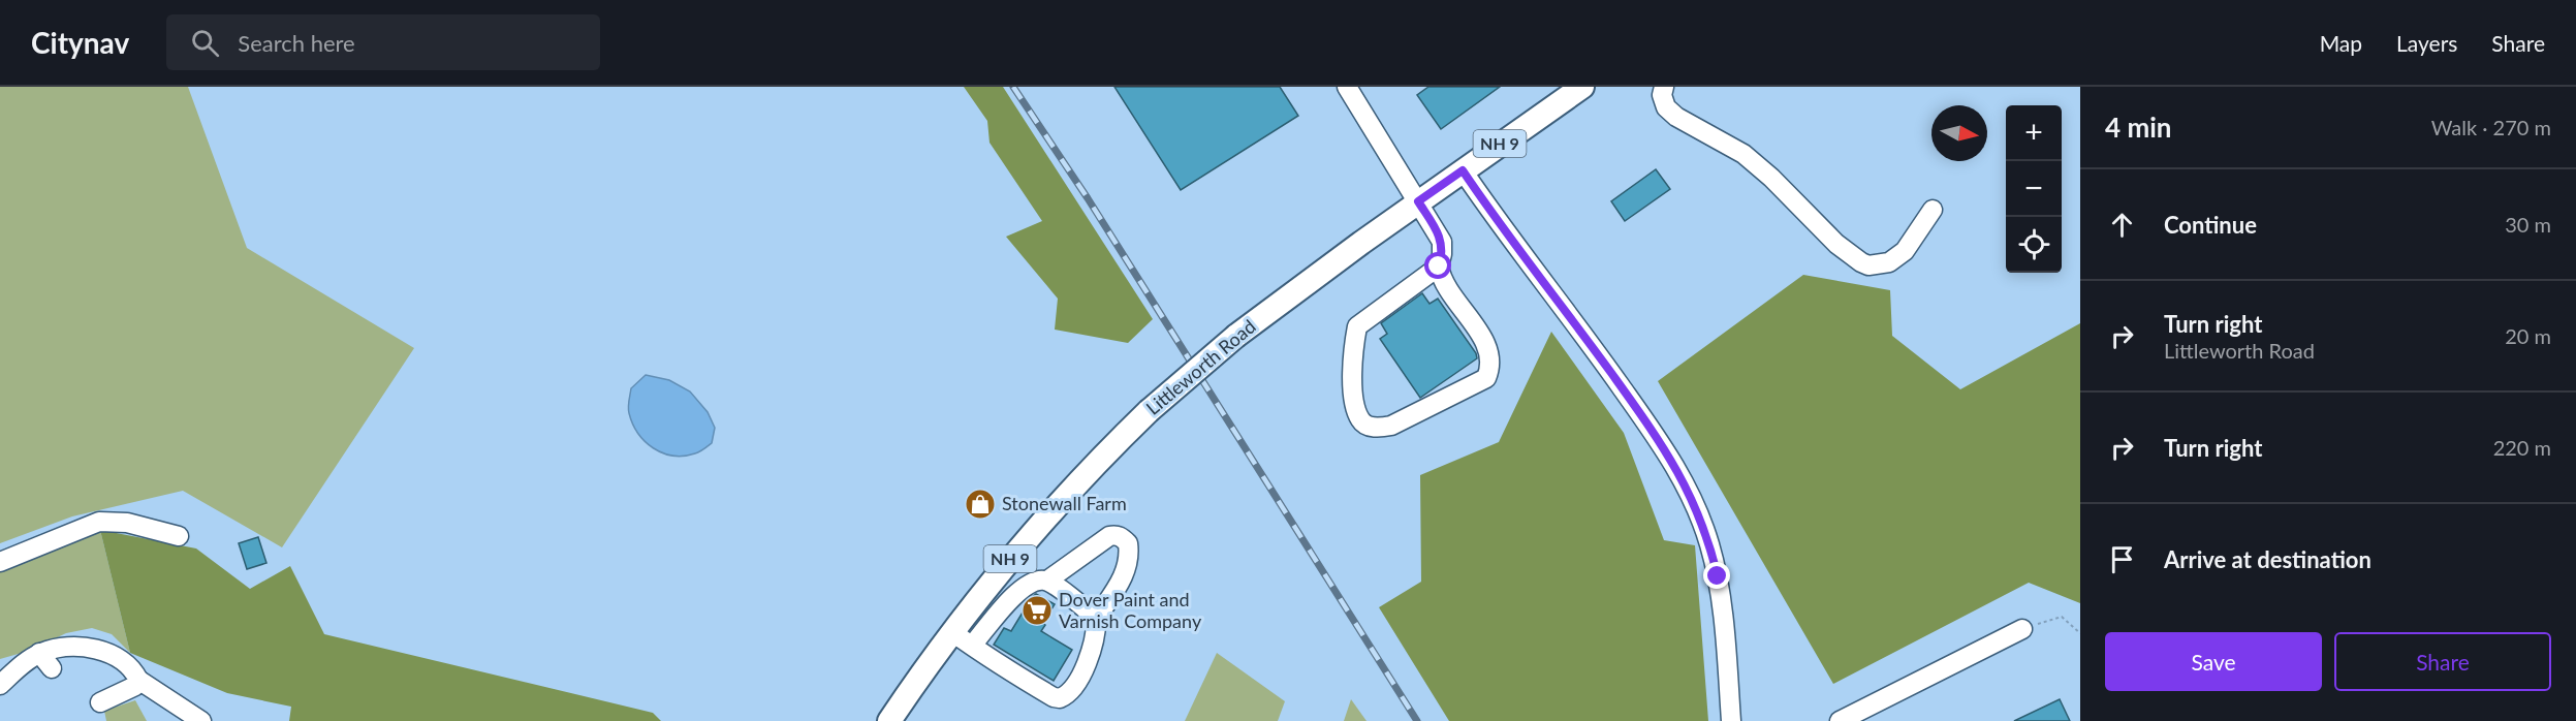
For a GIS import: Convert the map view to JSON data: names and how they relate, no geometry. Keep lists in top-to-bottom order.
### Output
{
  "streets": {
    "main road": ["NH 9", "Littleworth Road"]
  },
  "places": {
    "shop": ["Stonewall Farm"],
    "supermarket": ["Dover Paint and Varnish Company"]
  },
  "north": "right",
  "page": {
    "header": "Citynav",
    "search": "Search here",
    "nav": ["Map", "Layers", "Share"],
    "heading": ["4 min", "Walk · 270 m"],
    "map_buttons": ["+", "−"],
    "list": [
      ["Continue", "30 m"],
      ["Turn right", "Littleworth Road", "20 m"],
      ["Turn right", "220 m"],
      "Arrive at destination"
    ],
    "buttons": ["Save", "Share"]
  }
}
